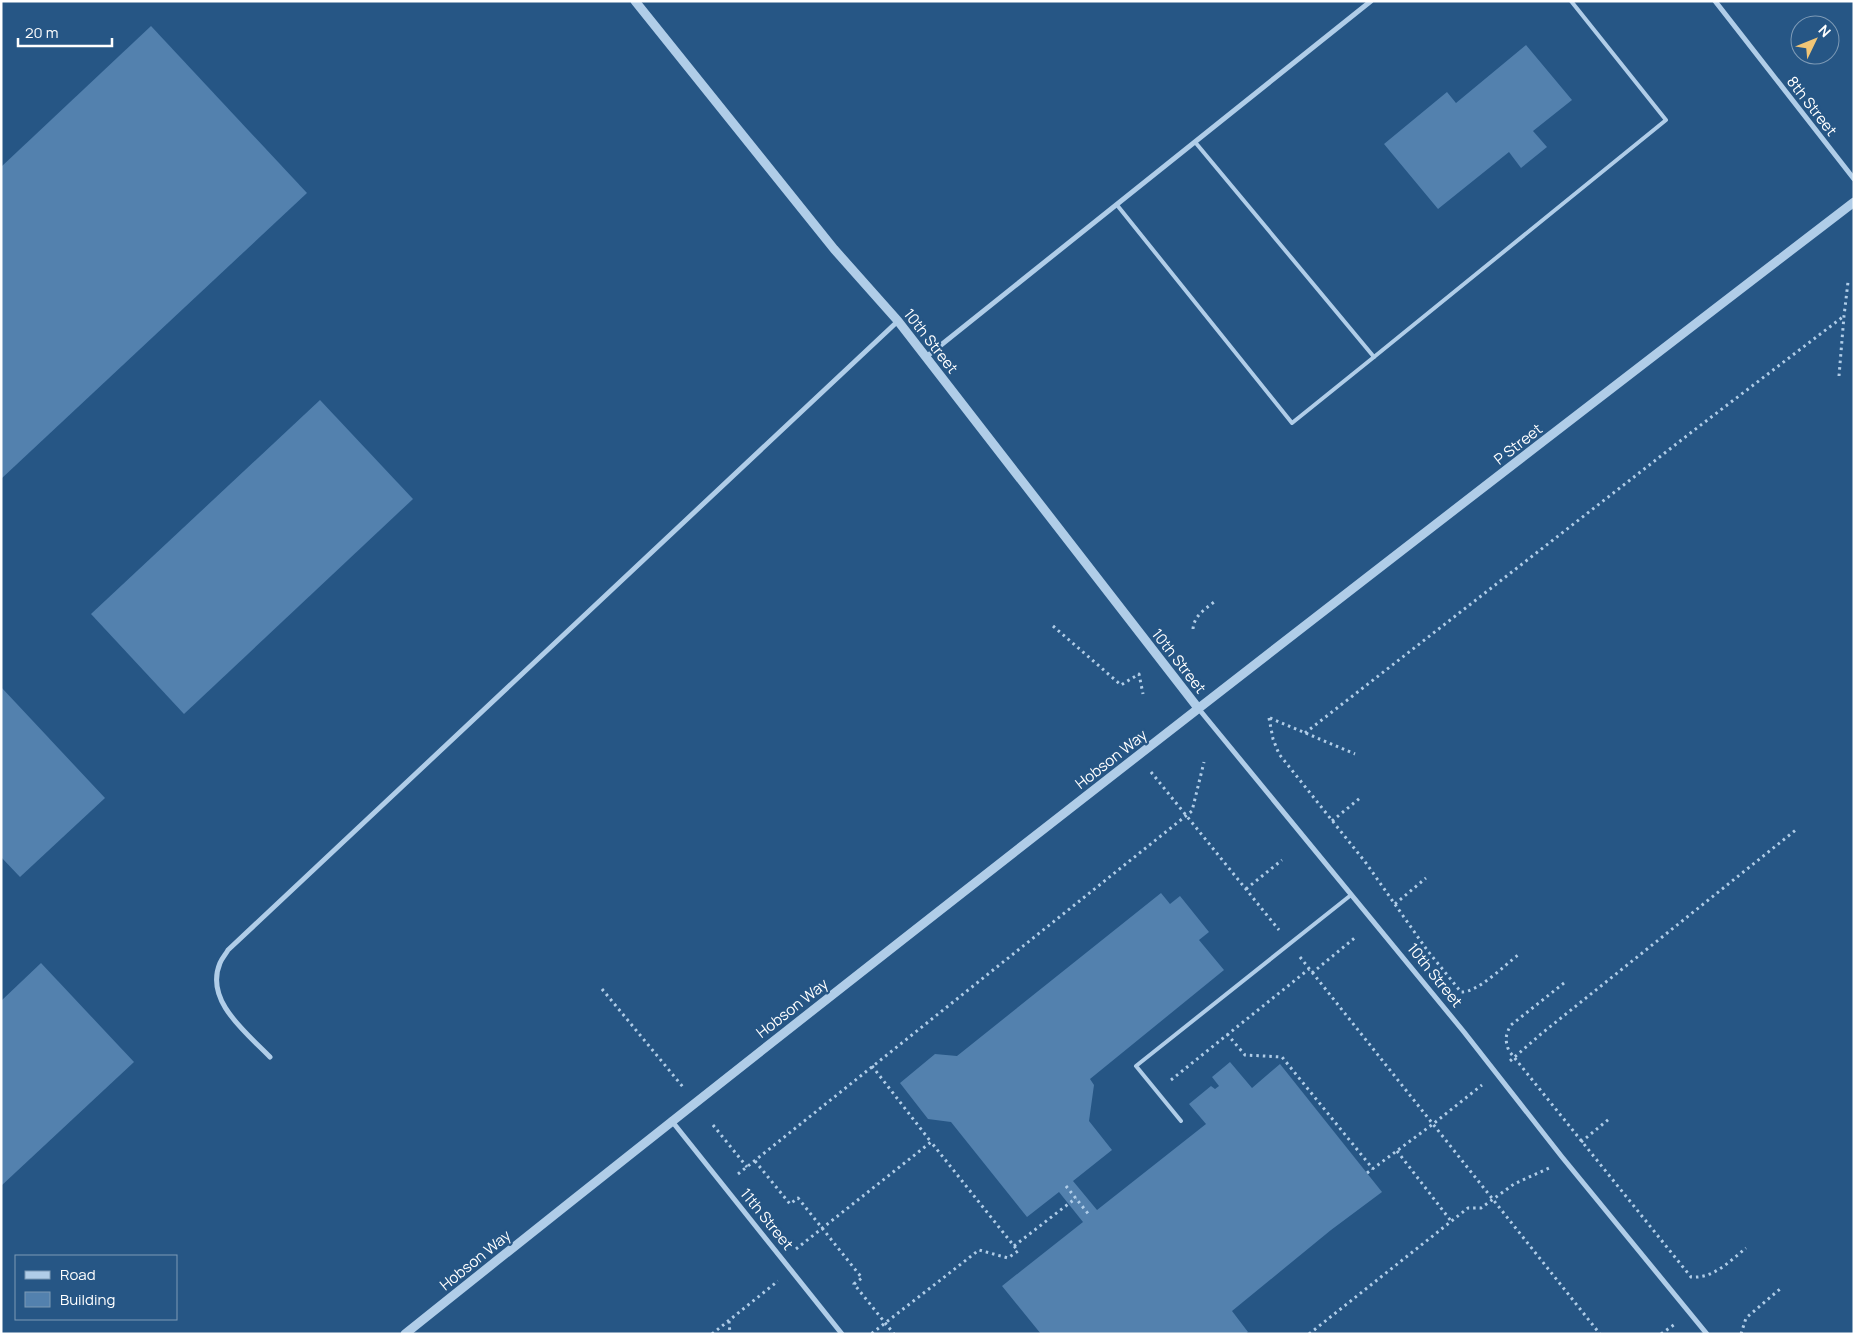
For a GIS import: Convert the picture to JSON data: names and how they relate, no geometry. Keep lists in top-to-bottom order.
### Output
{
  "streets": {
    "street": [
      "8th Street",
      "10th Street",
      "P Street",
      "Hobson Way",
      "11th Street"
    ]
  },
  "crossings": [
    ["10th Street", "P Street"],
    ["10th Street", "Hobson Way"],
    ["P Street", "Hobson Way"],
    ["Hobson Way", "11th Street"]
  ],
  "legend": ["Road", "Building"],
  "scale_bar": "20 m",
  "north": "top right"
}
